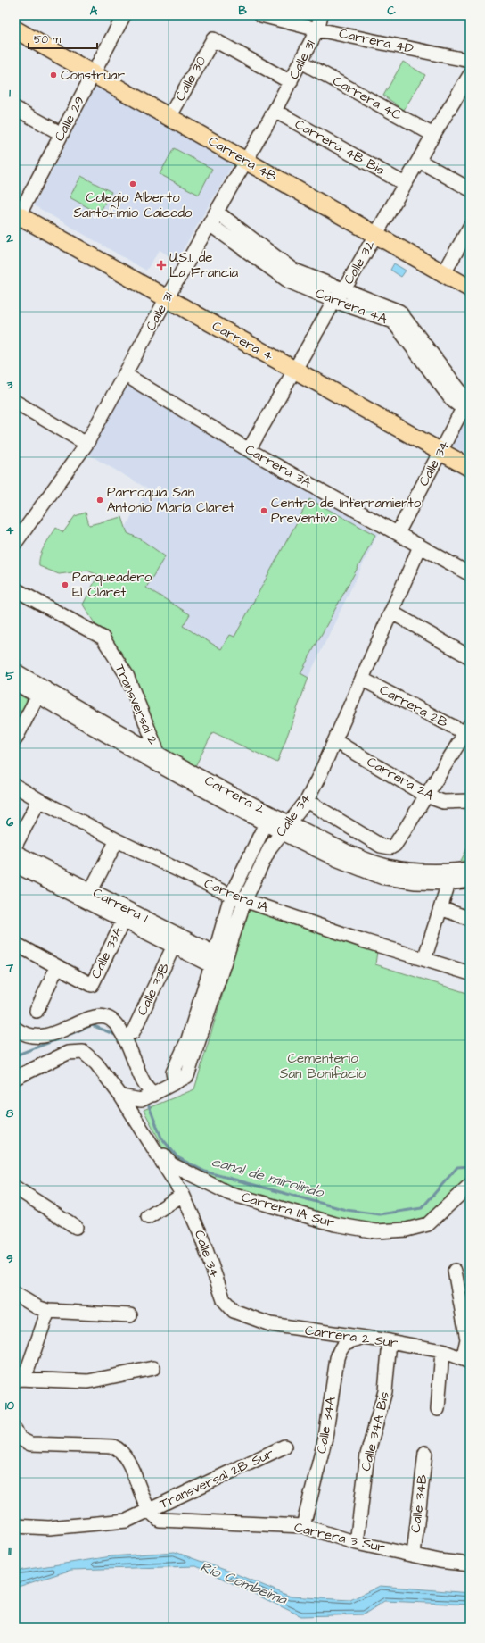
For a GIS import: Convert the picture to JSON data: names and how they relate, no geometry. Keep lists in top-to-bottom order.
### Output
{
  "streets": {
    "main road": ["Carrera 4B", "Carrera 4"],
    "street": [
      "Carrera 4D",
      "Calle 31",
      "Calle 30",
      "Carrera 4C",
      "Calle 29",
      "Carrera 4B Bis",
      "Calle 32",
      "Carrera 4A",
      "Calle 34",
      "Carrera 3A",
      "Transversal 2",
      "Carrera 2B",
      "Carrera 2A",
      "Carrera 2",
      "Carrera 1A",
      "Carrera 1",
      "Calle 33A",
      "Calle 33B",
      "Carrera 1A Sur",
      "Carrera 2 Sur",
      "Calle 34A",
      "Calle 34A Bis",
      "Transversal 2B Sur",
      "Calle 34B",
      "Carrera 3 Sur"
    ]
  },
  "crossings": [
    ["Carrera 4D", "Calle 31"],
    ["Calle 31", "Calle 30"],
    ["Calle 31", "Carrera 4C"],
    ["Calle 31", "Carrera 4B Bis"],
    ["Calle 31", "Carrera 4B"],
    ["Calle 31", "Carrera 4A"],
    ["Calle 31", "Carrera 4"],
    ["Calle 31", "Carrera 3A"],
    ["Calle 30", "Carrera 4B"],
    ["Carrera 4C", "Calle 32"],
    ["Calle 29", "Carrera 4B"],
    ["Calle 29", "Carrera 4"],
    ["Carrera 4B Bis", "Calle 32"],
    ["Carrera 4B", "Calle 32"],
    ["Calle 32", "Carrera 4A"],
    ["Calle 32", "Carrera 4"],
    ["Calle 32", "Carrera 3A"],
    ["Carrera 4A", "Calle 34"],
    ["Carrera 4", "Calle 34"],
    ["Calle 34", "Carrera 3A"],
    ["Calle 34", "Carrera 2B"],
    ["Calle 34", "Carrera 2A"],
    ["Calle 34", "Carrera 2"],
    ["Calle 34", "Carrera 1A"],
    ["Calle 34", "Carrera 1"],
    ["Calle 34", "Carrera 1A Sur"],
    ["Calle 34", "Carrera 2 Sur"],
    ["Transversal 2", "Carrera 2"],
    ["Carrera 1", "Calle 33A"],
    ["Carrera 1", "Calle 33B"],
    ["Carrera 2 Sur", "Calle 34A"],
    ["Carrera 2 Sur", "Calle 34A Bis"],
    ["Calle 34A", "Carrera 3 Sur"],
    ["Calle 34A Bis", "Carrera 3 Sur"],
    ["Transversal 2B Sur", "Carrera 3 Sur"],
    ["Calle 34B", "Carrera 3 Sur"]
  ],
  "water": ["canal de mirolindo", "Río Combeima"],
  "parks": ["Cementerio San Bonifacio"],
  "places": {
    "other": [
      "Construar",
      "Colegio Alberto Santofimio Caicedo",
      "Parroquia San Antonio María Claret",
      "Centro de Internamiento Preventivo",
      "Parqueadero El Claret"
    ],
    "health": ["U.S.I. de La Francia"]
  },
  "scale_bar": "50 m",
  "grid": {
    "columns": ["A", "B", "C"],
    "rows": [
      "1",
      "2",
      "3",
      "4",
      "5",
      "6",
      "7",
      "8",
      "9",
      "10",
      "11"
    ]
  }
}
